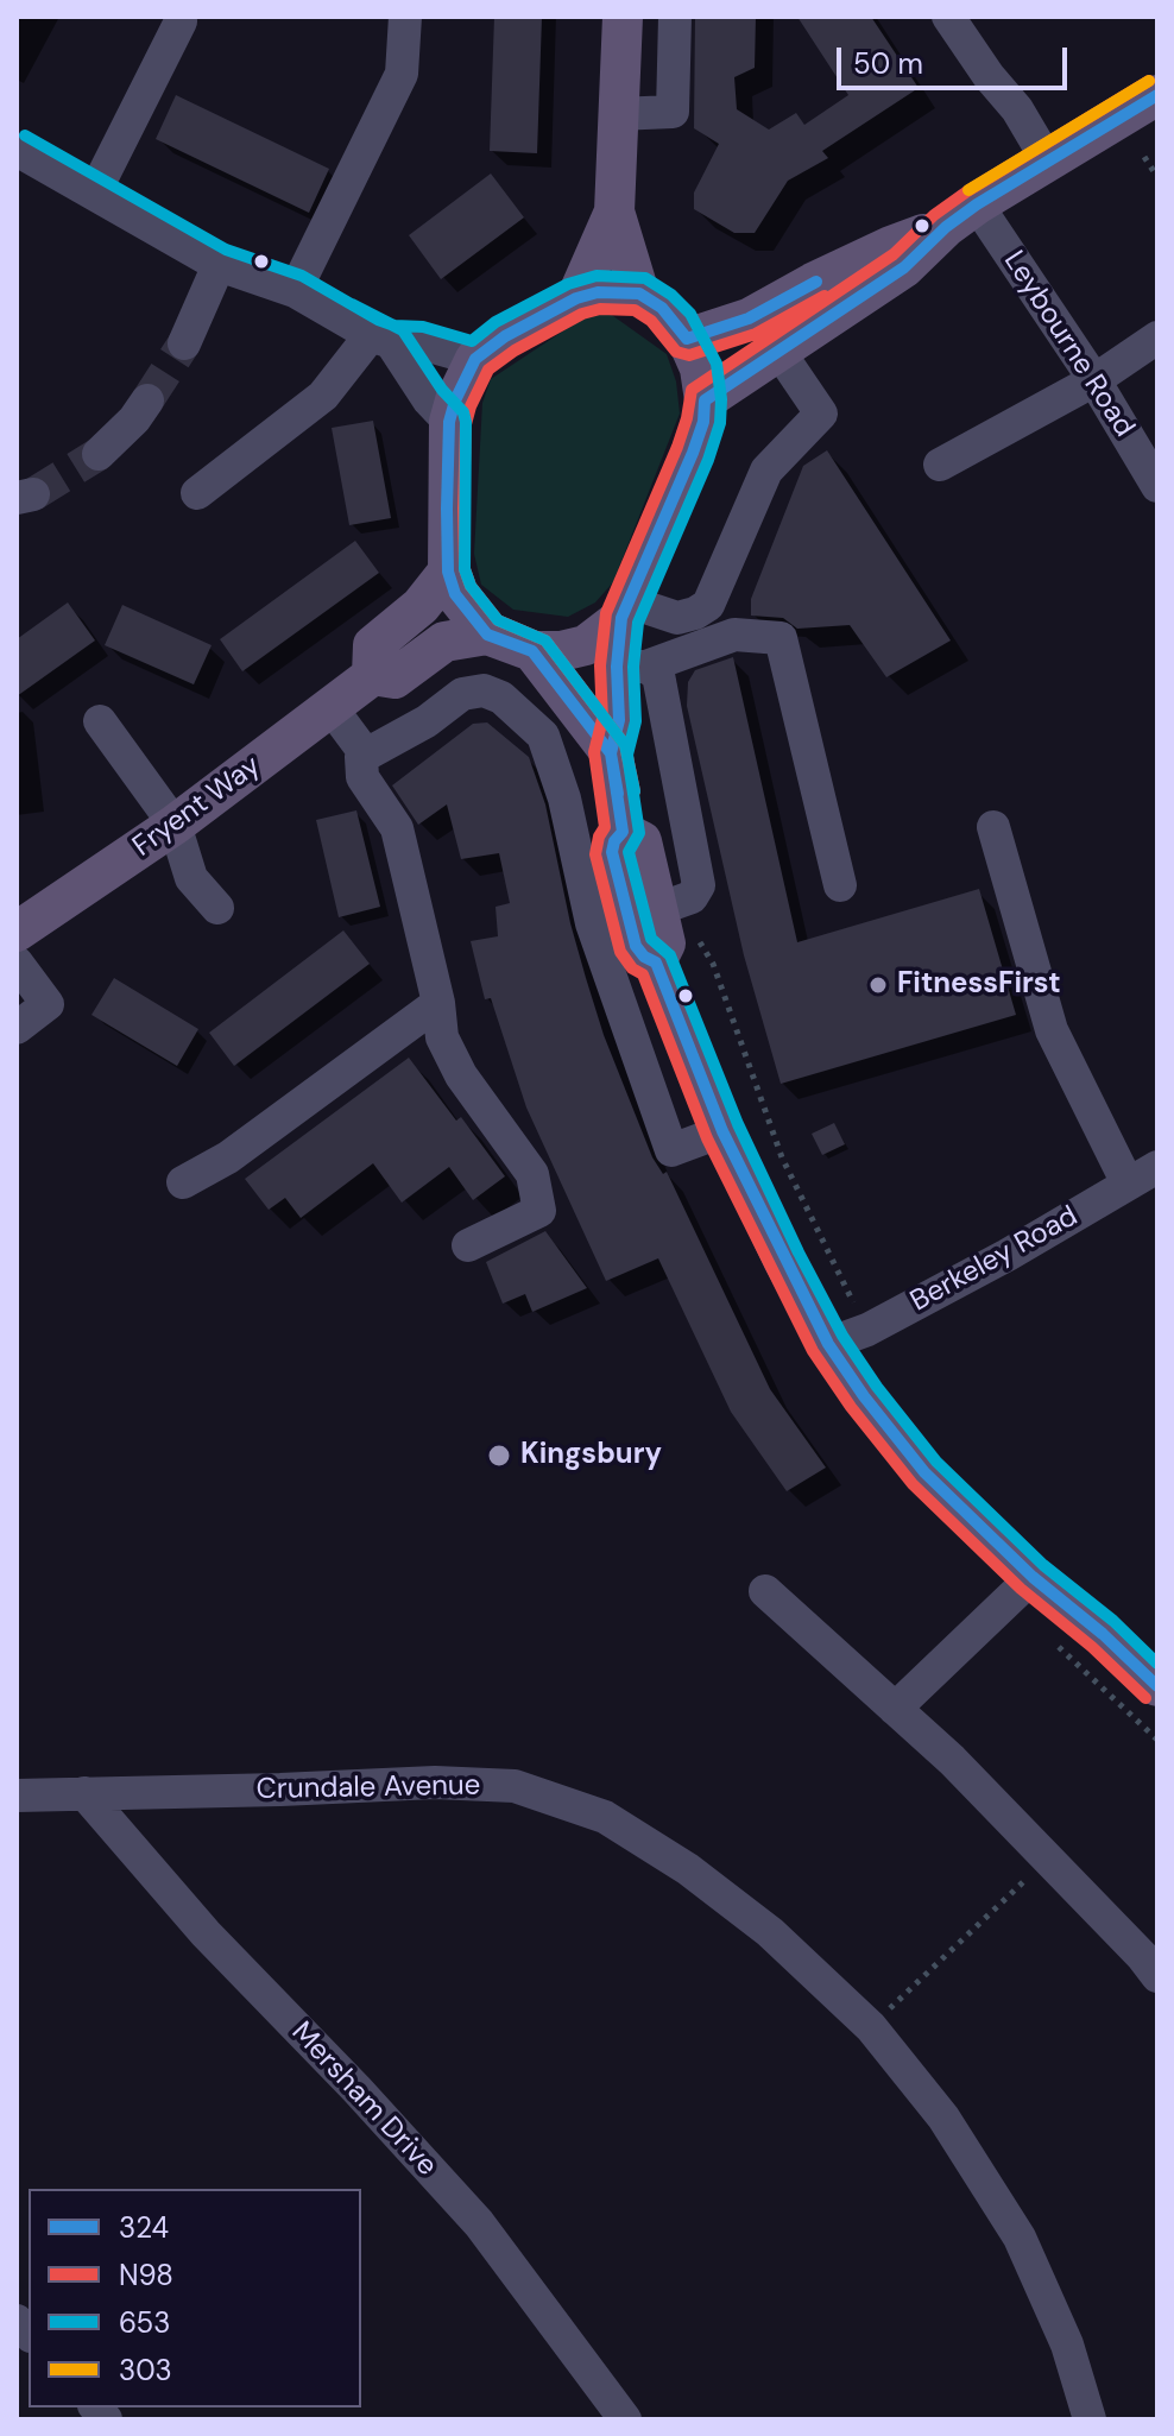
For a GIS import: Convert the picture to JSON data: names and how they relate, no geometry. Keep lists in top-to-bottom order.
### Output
{
  "streets": {
    "main road": ["Fryent Way"],
    "street": [
      "Leybourne Road",
      "Berkeley Road",
      "Crundale Avenue",
      "Mersham Drive"
    ]
  },
  "crossings": [
    ["Crundale Avenue", "Mersham Drive"]
  ],
  "places": ["FitnessFirst", "Kingsbury"],
  "lines": [
    "transit line N98",
    "transit line 303",
    "transit line 324",
    "transit line 653"
  ],
  "legend": [
    "324",
    "N98",
    "653",
    "303"
  ],
  "scale_bar": "50 m"
}
